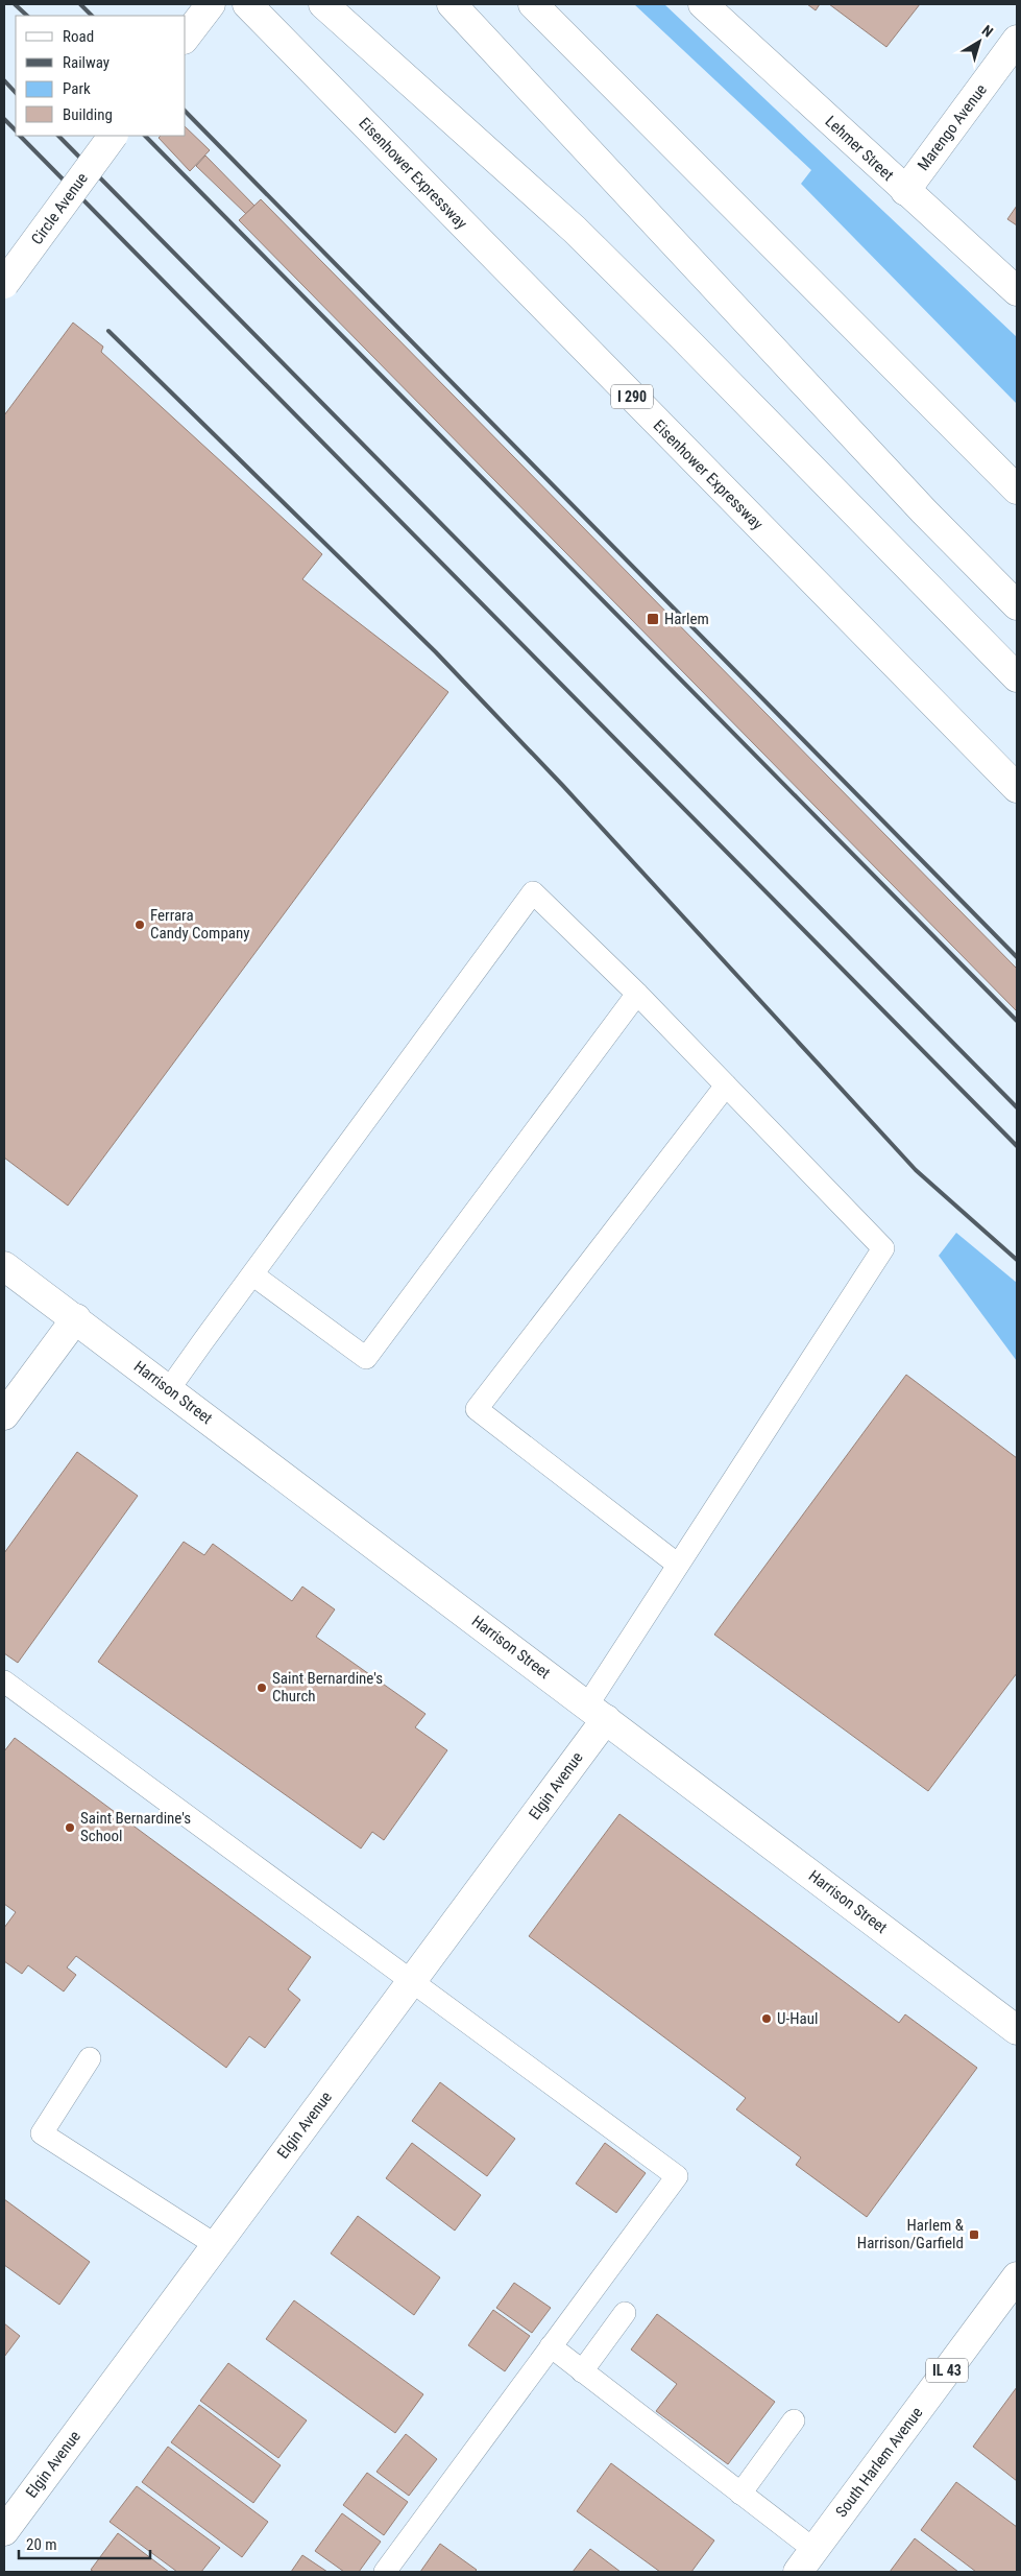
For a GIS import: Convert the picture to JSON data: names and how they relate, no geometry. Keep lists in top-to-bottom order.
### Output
{
  "streets": {
    "main road": [
      "Marengo Avenue",
      "Lehmer Street",
      "Eisenhower Expressway",
      "Circle Avenue",
      "I 290",
      "Harrison Street",
      "Elgin Avenue",
      "IL 43",
      "South Harlem Avenue"
    ]
  },
  "crossings": [
    ["Marengo Avenue", "Lehmer Street"],
    ["Harrison Street", "Elgin Avenue"]
  ],
  "places": {
    "transit": ["Harlem", "Harlem & Harrison/Garfield"],
    "other": [
      "Ferrara Candy Company",
      "Saint Bernardine's Church",
      "Saint Bernardine's School",
      "U-Haul"
    ]
  },
  "legend": [
    "Road",
    "Railway",
    "Park",
    "Building"
  ],
  "scale_bar": "20 m",
  "north": "top right"
}
